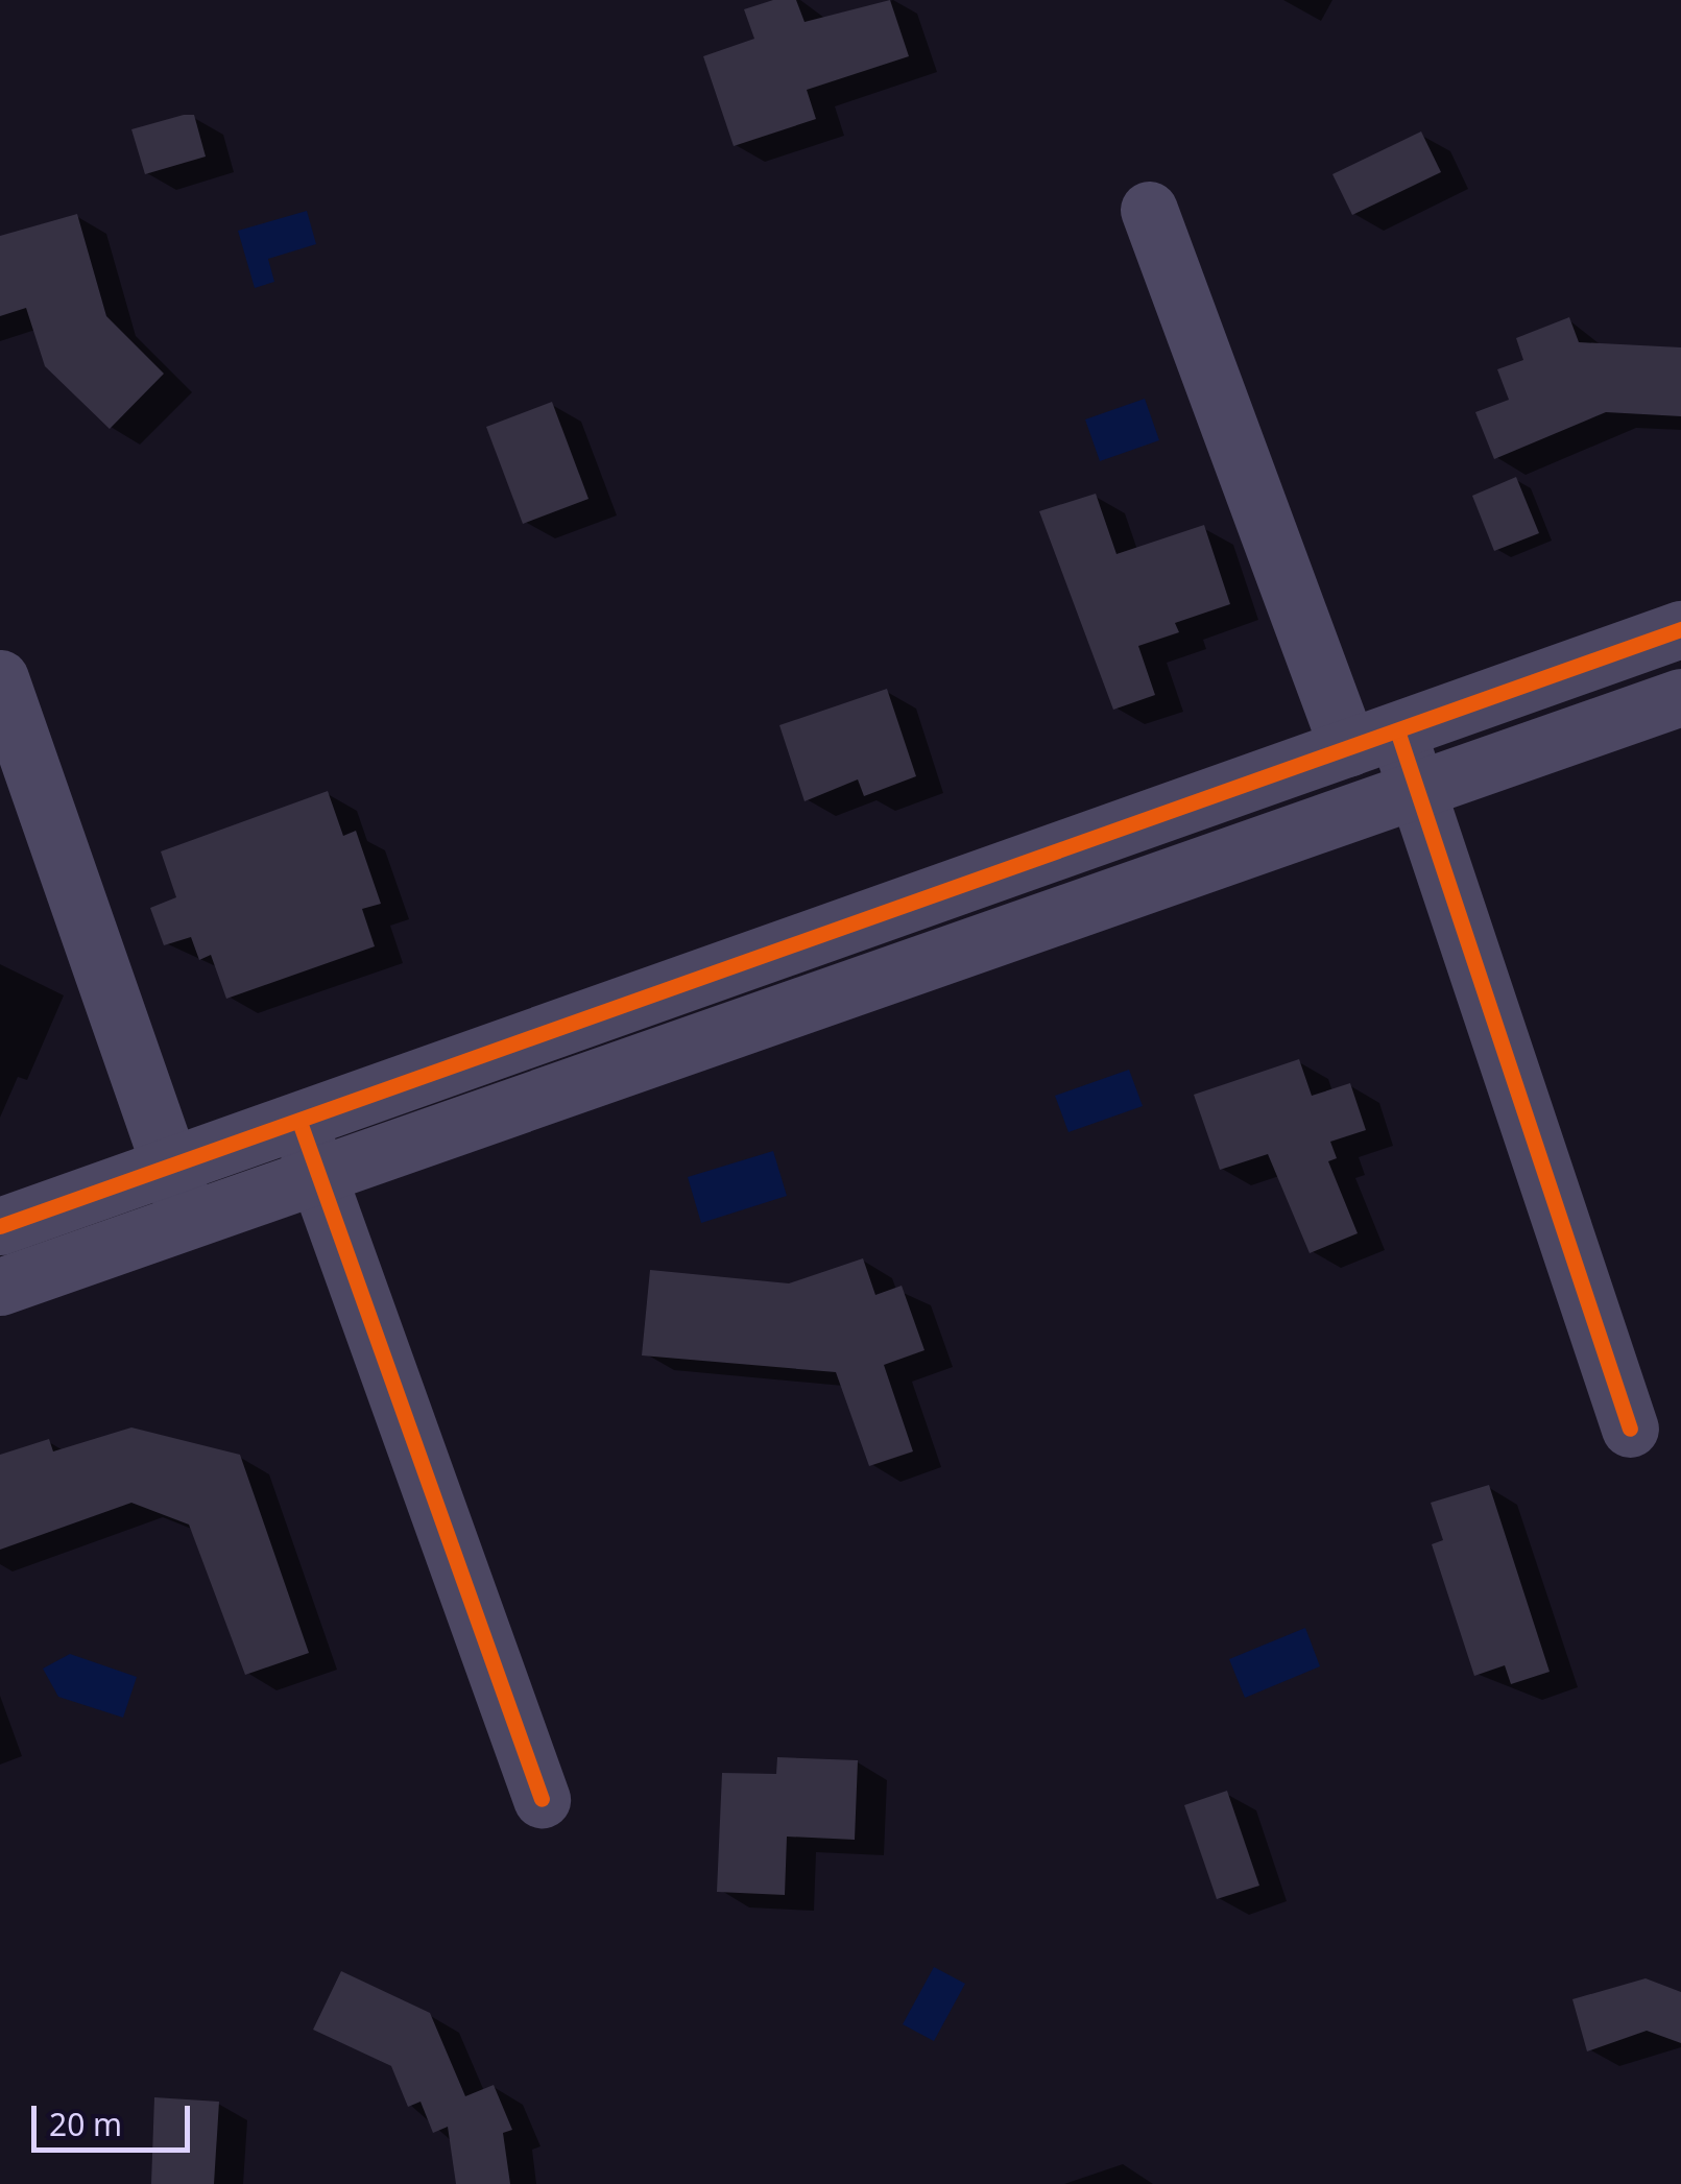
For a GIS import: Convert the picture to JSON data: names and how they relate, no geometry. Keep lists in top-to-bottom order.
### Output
{
  "scale_bar": "20 m"
}
